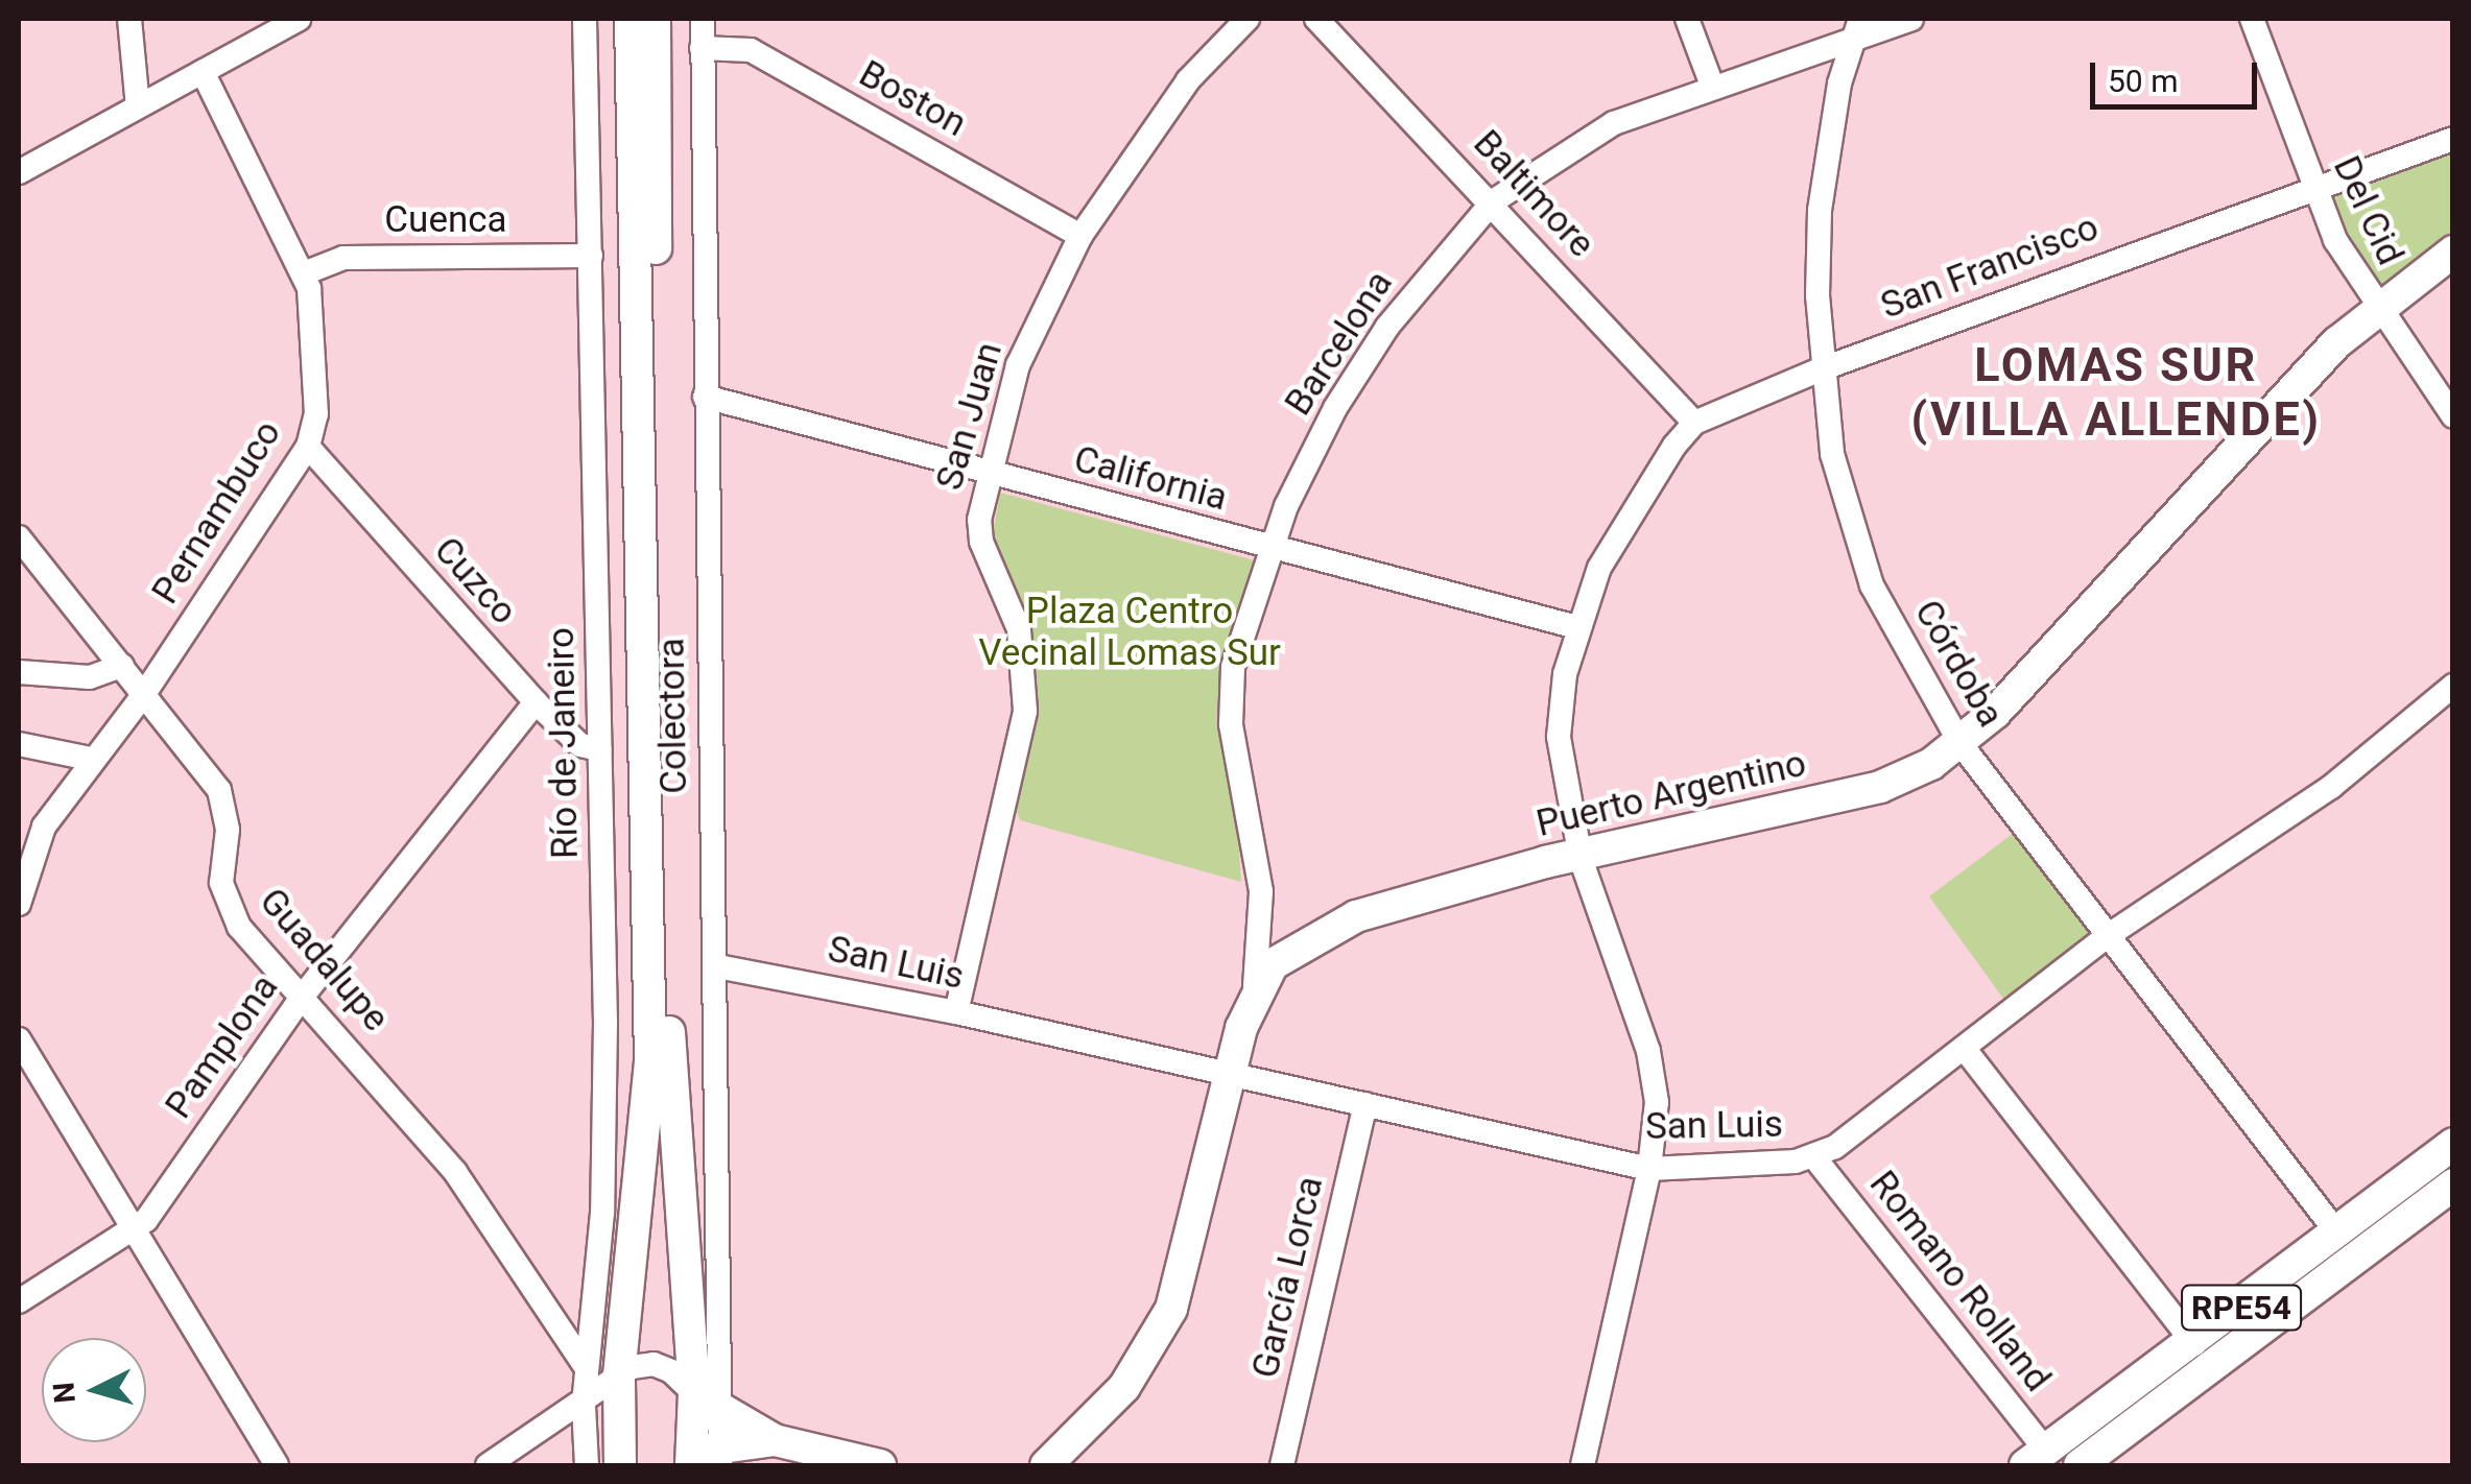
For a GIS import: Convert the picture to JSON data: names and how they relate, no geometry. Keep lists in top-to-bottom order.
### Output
{
  "streets": {
    "main road": ["Puerto Argentino", "RPE54"],
    "street": [
      "Boston",
      "Baltimore",
      "Del Cid",
      "Cuenca",
      "San Francisco",
      "Barcelona",
      "San Juan",
      "California",
      "Pernambuco",
      "Cuzco",
      "Córdoba",
      "Colectora",
      "Río de Janeiro",
      "Guadalupe",
      "San Luis",
      "Pamplona",
      "García Lorca",
      "Romano Rolland"
    ]
  },
  "crossings": [
    ["Boston", "San Juan"],
    ["Boston", "Colectora"],
    ["Baltimore", "San Francisco"],
    ["Baltimore", "Barcelona"],
    ["Del Cid", "San Francisco"],
    ["Del Cid", "Puerto Argentino"],
    ["Cuenca", "Pernambuco"],
    ["Cuenca", "Río de Janeiro"],
    ["San Francisco", "Córdoba"],
    ["Barcelona", "California"],
    ["Barcelona", "Córdoba"],
    ["Barcelona", "Puerto Argentino"],
    ["San Juan", "California"],
    ["San Juan", "San Luis"],
    ["California", "Colectora"],
    ["Pernambuco", "Cuzco"],
    ["Pernambuco", "Guadalupe"],
    ["Cuzco", "Río de Janeiro"],
    ["Cuzco", "Pamplona"],
    ["Córdoba", "Puerto Argentino"],
    ["Córdoba", "San Luis"],
    ["Córdoba", "RPE54"],
    ["Colectora", "San Luis"],
    ["Río de Janeiro", "Guadalupe"],
    ["Puerto Argentino", "San Luis"],
    ["Guadalupe", "Pamplona"],
    ["San Luis", "García Lorca"],
    ["San Luis", "Romano Rolland"],
    ["Romano Rolland", "RPE54"]
  ],
  "districts": ["LOMAS SUR (VILLA ALLENDE)"],
  "parks": ["Plaza Centro Vecinal Lomas Sur"],
  "scale_bar": "50 m",
  "north": "left"
}
